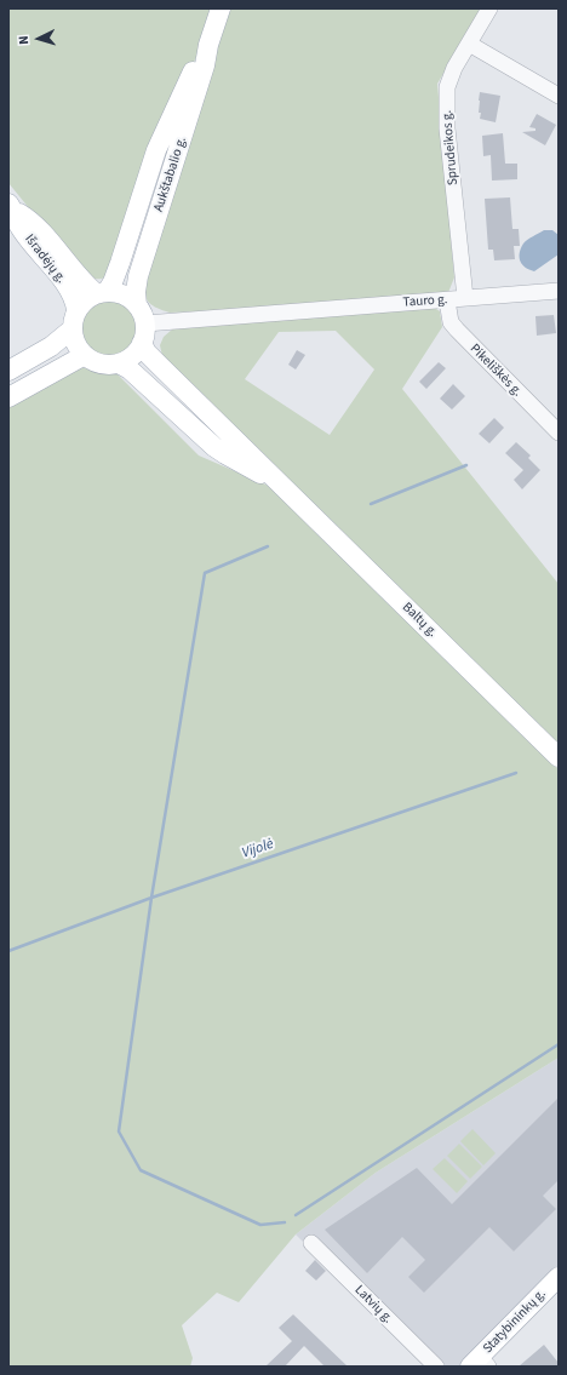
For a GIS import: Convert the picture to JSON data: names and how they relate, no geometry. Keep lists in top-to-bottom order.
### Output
{
  "streets": {
    "main road": [
      "Aukštabalio g.",
      "Išradėjų g.",
      "Baltų g.",
      "Statybininkų g."
    ],
    "street": [
      "Sprudeikos g.",
      "Tauro g.",
      "Pikeliškės g.",
      "Latvių g."
    ]
  },
  "crossings": [
    ["Sprudeikos g.", "Tauro g."],
    ["Aukštabalio g.", "Išradėjų g."],
    ["Aukštabalio g.", "Tauro g."],
    ["Aukštabalio g.", "Baltų g."],
    ["Išradėjų g.", "Tauro g."],
    ["Išradėjų g.", "Baltų g."],
    ["Tauro g.", "Pikeliškės g."],
    ["Tauro g.", "Baltų g."]
  ],
  "water": ["Vijolė"],
  "north": "left"
}
